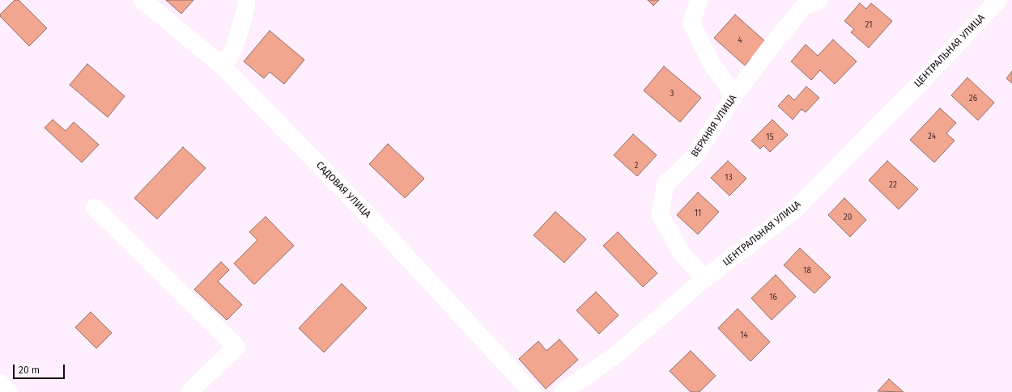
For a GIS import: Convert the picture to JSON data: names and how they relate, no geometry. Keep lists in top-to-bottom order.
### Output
{
  "streets": {
    "street": ["ЦЕНТРАЛЬНАЯ УЛИЦА", "ВЕРХНЯЯ УЛИЦА", "САДОВАЯ УЛИЦА"]
  },
  "crossings": [
    ["ЦЕНТРАЛЬНАЯ УЛИЦА", "ВЕРХНЯЯ УЛИЦА"]
  ],
  "house_numbers": [
    "21",
    "4",
    "3",
    "26",
    "24",
    "15",
    "2",
    "13",
    "22",
    "11",
    "20",
    "18",
    "16",
    "14"
  ],
  "scale_bar": "20 m"
}
